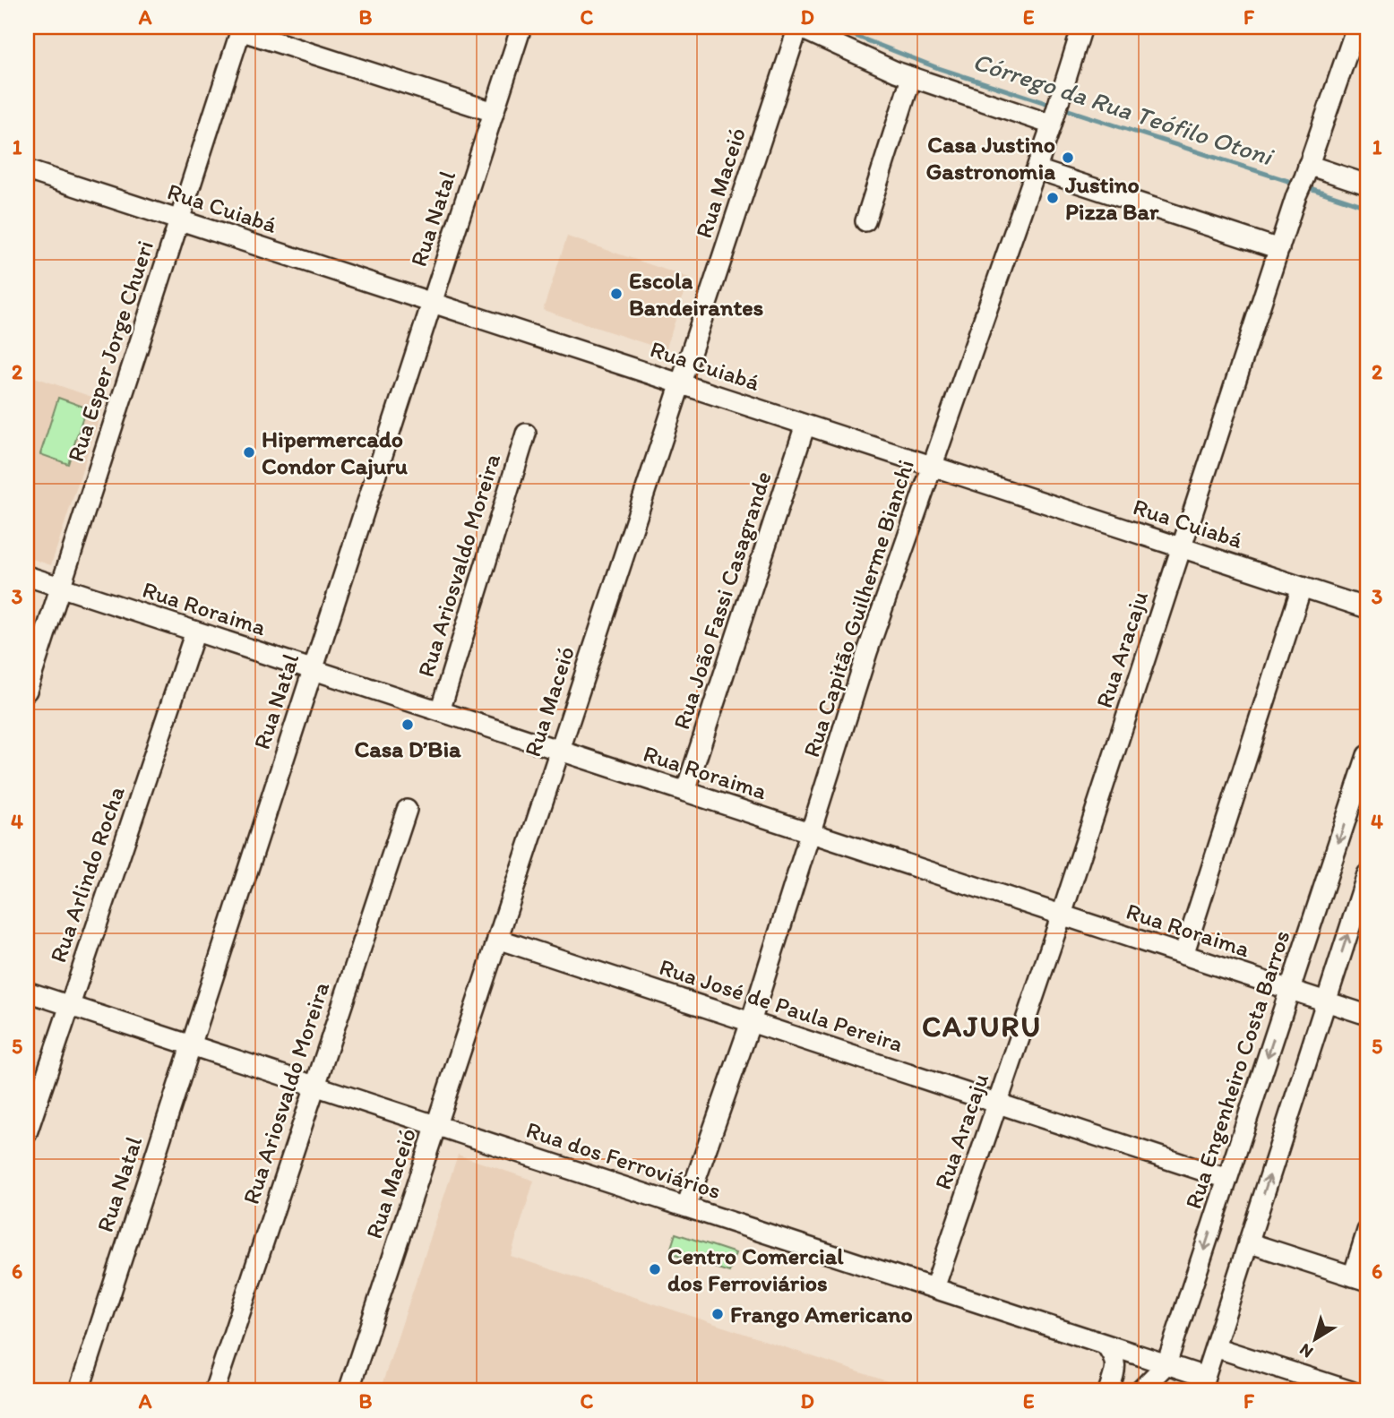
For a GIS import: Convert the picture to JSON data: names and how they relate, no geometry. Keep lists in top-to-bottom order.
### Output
{
  "streets": {
    "street": [
      "Rua Maceió",
      "Rua Cuiabá",
      "Rua Natal",
      "Rua Esper Jorge Chueri",
      "Rua Ariosvaldo Moreira",
      "Rua João Fassi Casagrande",
      "Rua Roraima",
      "Rua Capitão Guilherme Bianchi",
      "Rua Aracaju",
      "Rua Arlindo Rocha",
      "Rua José de Paula Pereira",
      "Rua Engenheiro Costa Barros",
      "Rua dos Ferroviários"
    ]
  },
  "crossings": [
    ["Rua Maceió", "Rua Cuiabá"],
    ["Rua Maceió", "Rua Roraima"],
    ["Rua Maceió", "Rua José de Paula Pereira"],
    ["Rua Maceió", "Rua dos Ferroviários"],
    ["Rua Cuiabá", "Rua Natal"],
    ["Rua Cuiabá", "Rua Esper Jorge Chueri"],
    ["Rua Cuiabá", "Rua João Fassi Casagrande"],
    ["Rua Cuiabá", "Rua Capitão Guilherme Bianchi"],
    ["Rua Cuiabá", "Rua Aracaju"],
    ["Rua Natal", "Rua Roraima"],
    ["Rua Natal", "Rua dos Ferroviários"],
    ["Rua Esper Jorge Chueri", "Rua Roraima"],
    ["Rua Ariosvaldo Moreira", "Rua Roraima"],
    ["Rua Ariosvaldo Moreira", "Rua dos Ferroviários"],
    ["Rua João Fassi Casagrande", "Rua Roraima"],
    ["Rua Roraima", "Rua Capitão Guilherme Bianchi"],
    ["Rua Roraima", "Rua Aracaju"],
    ["Rua Roraima", "Rua Arlindo Rocha"],
    ["Rua Roraima", "Rua Engenheiro Costa Barros"],
    ["Rua Capitão Guilherme Bianchi", "Rua José de Paula Pereira"],
    ["Rua Capitão Guilherme Bianchi", "Rua dos Ferroviários"],
    ["Rua Aracaju", "Rua José de Paula Pereira"],
    ["Rua Aracaju", "Rua dos Ferroviários"],
    ["Rua Arlindo Rocha", "Rua dos Ferroviários"],
    ["Rua José de Paula Pereira", "Rua Engenheiro Costa Barros"],
    ["Rua Engenheiro Costa Barros", "Rua dos Ferroviários"]
  ],
  "districts": ["CAJURU"],
  "water": ["Córrego da Rua Teófilo Otoni"],
  "places": [
    "Casa Justino Gastronomia",
    "Justino Pizza Bar",
    "Escola Bandeirantes",
    "Hipermercado Condor Cajuru",
    "Casa D’Bia",
    "Centro Comercial dos Ferroviários",
    "Frango Americano"
  ],
  "north": "bottom left",
  "grid": {
    "columns": [
      "A",
      "B",
      "C",
      "D",
      "E",
      "F"
    ],
    "rows": [
      "1",
      "2",
      "3",
      "4",
      "5",
      "6"
    ]
  }
}
